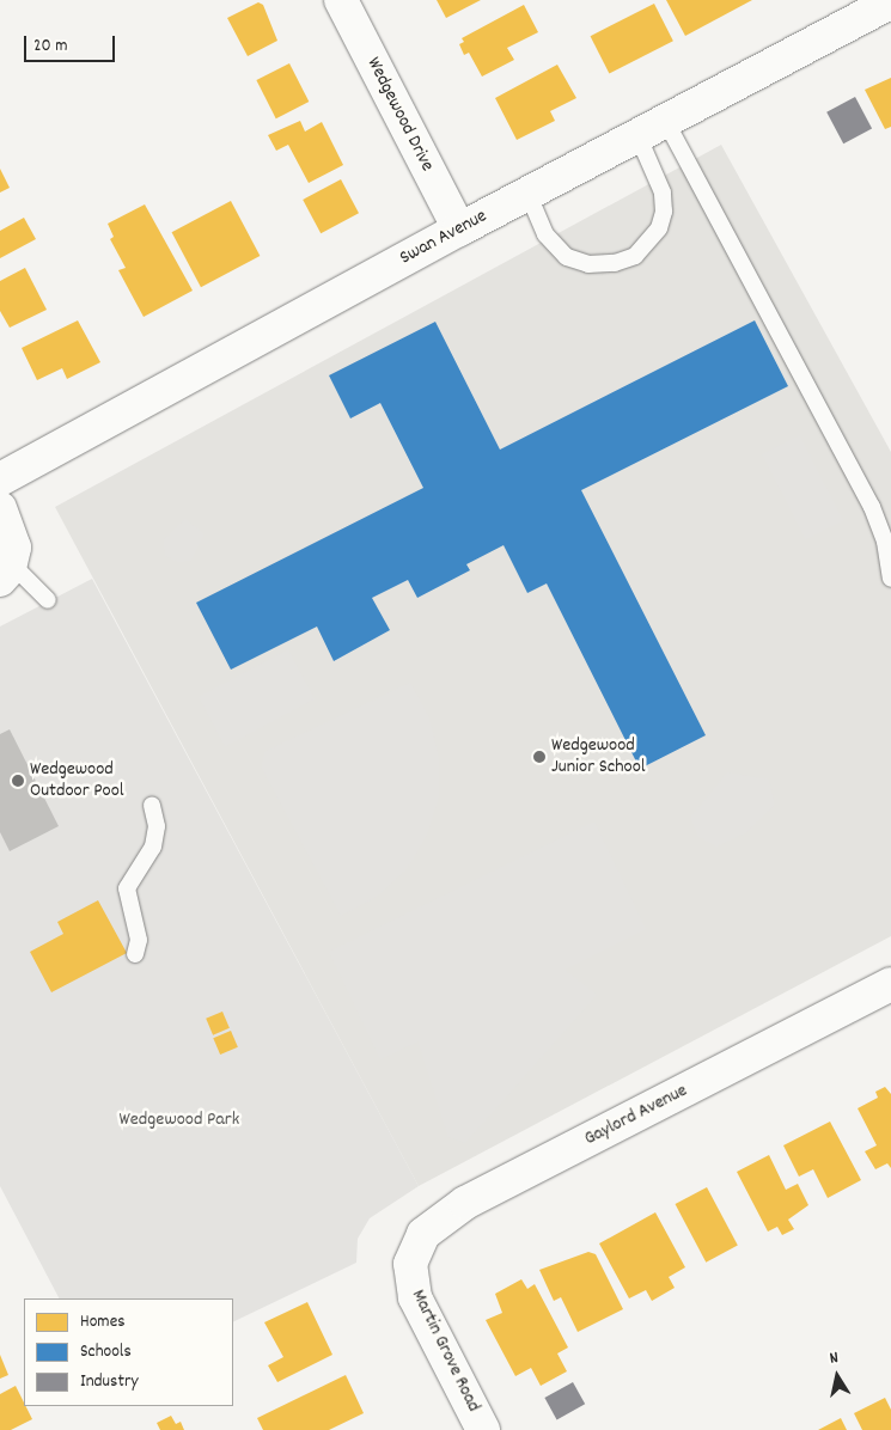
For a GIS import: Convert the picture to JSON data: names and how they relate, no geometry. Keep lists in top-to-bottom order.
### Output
{
  "streets": {
    "street": [
      "Wedgewood Drive",
      "Swan Avenue",
      "Gaylord Avenue",
      "Martin Grove Road"
    ]
  },
  "crossings": [
    ["Wedgewood Drive", "Swan Avenue"],
    ["Gaylord Avenue", "Martin Grove Road"]
  ],
  "parks": ["Wedgewood Park"],
  "places": ["Wedgewood Junior School", "Wedgewood Outdoor Pool"],
  "legend": ["Homes", "Schools", "Industry"],
  "scale_bar": "20 m",
  "north": "top"
}
